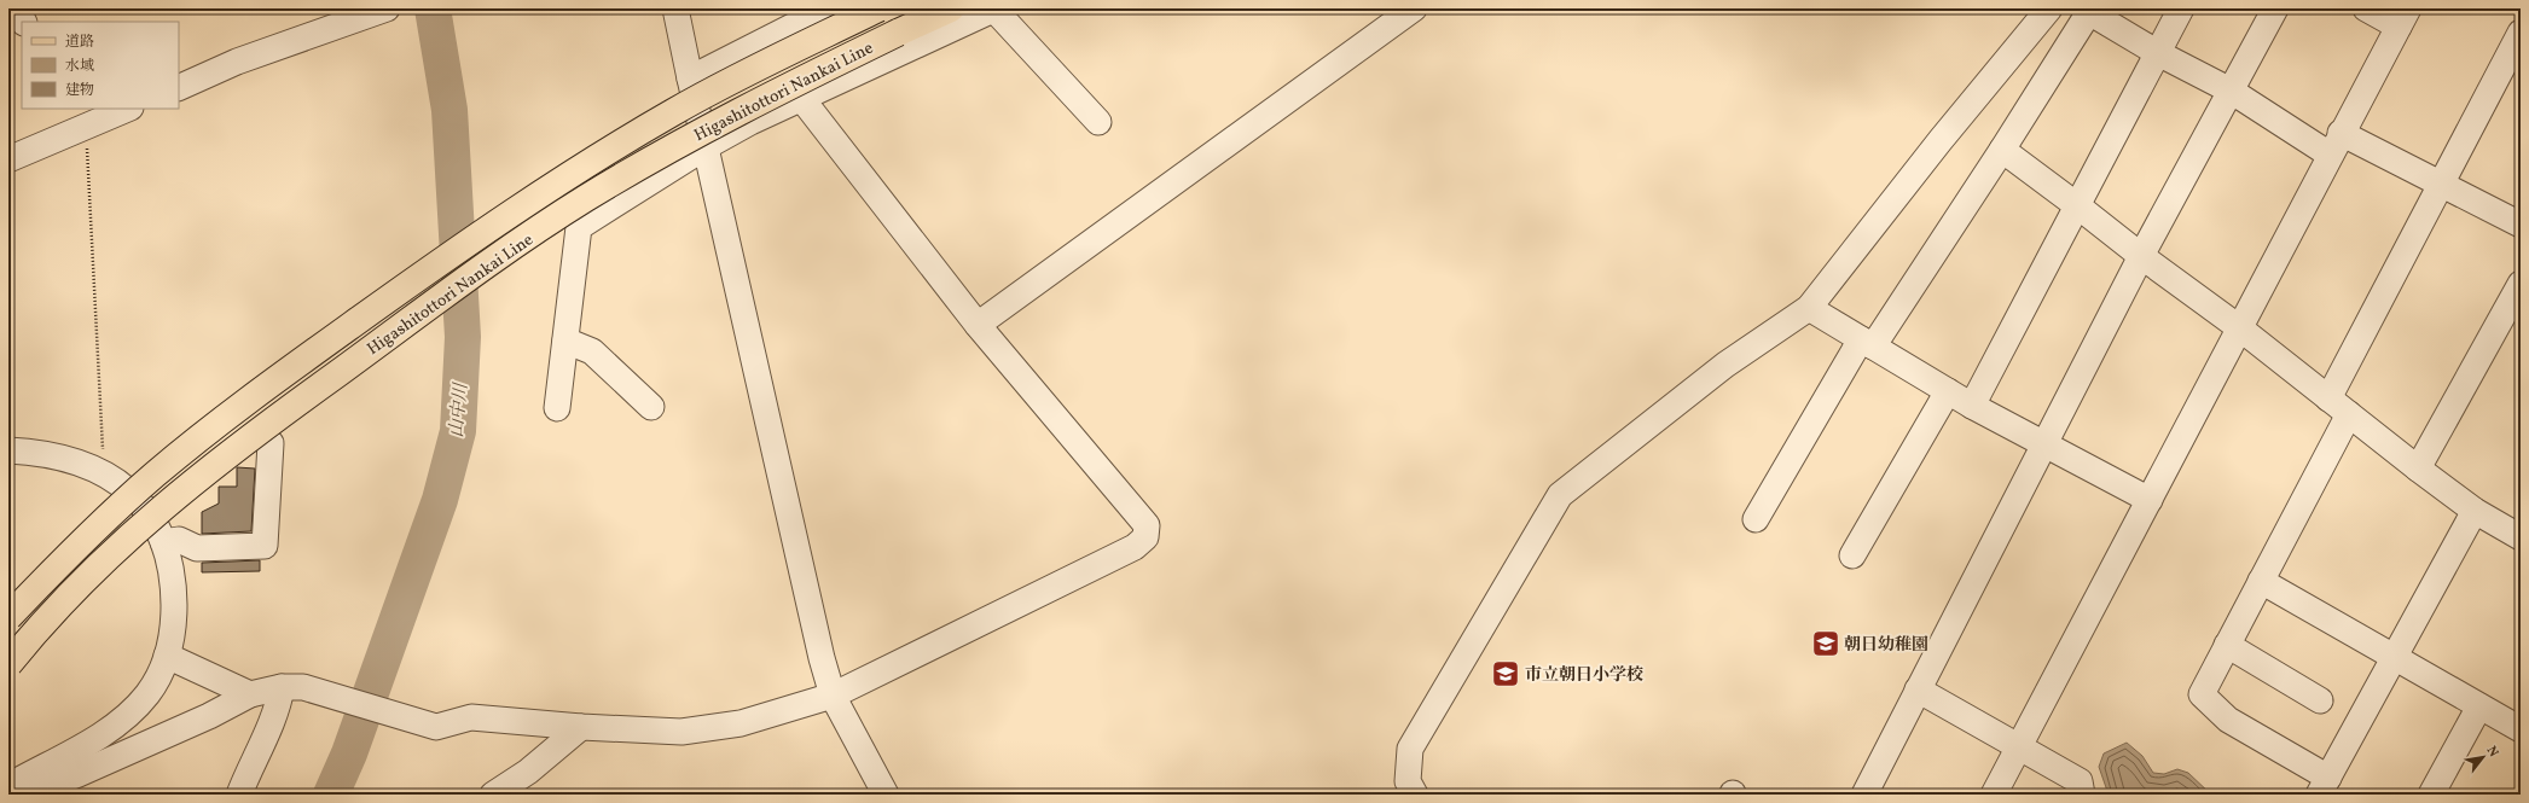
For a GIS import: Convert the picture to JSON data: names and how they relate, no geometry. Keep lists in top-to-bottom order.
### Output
{
  "streets": {
    "main road": ["Higashitottori Nankai Line"]
  },
  "water": ["山中川"],
  "places": {
    "school or university": ["朝日幼稚園", "市立朝日小学校"]
  },
  "legend": ["道路", "水域", "建物"],
  "north": "top right"
}
